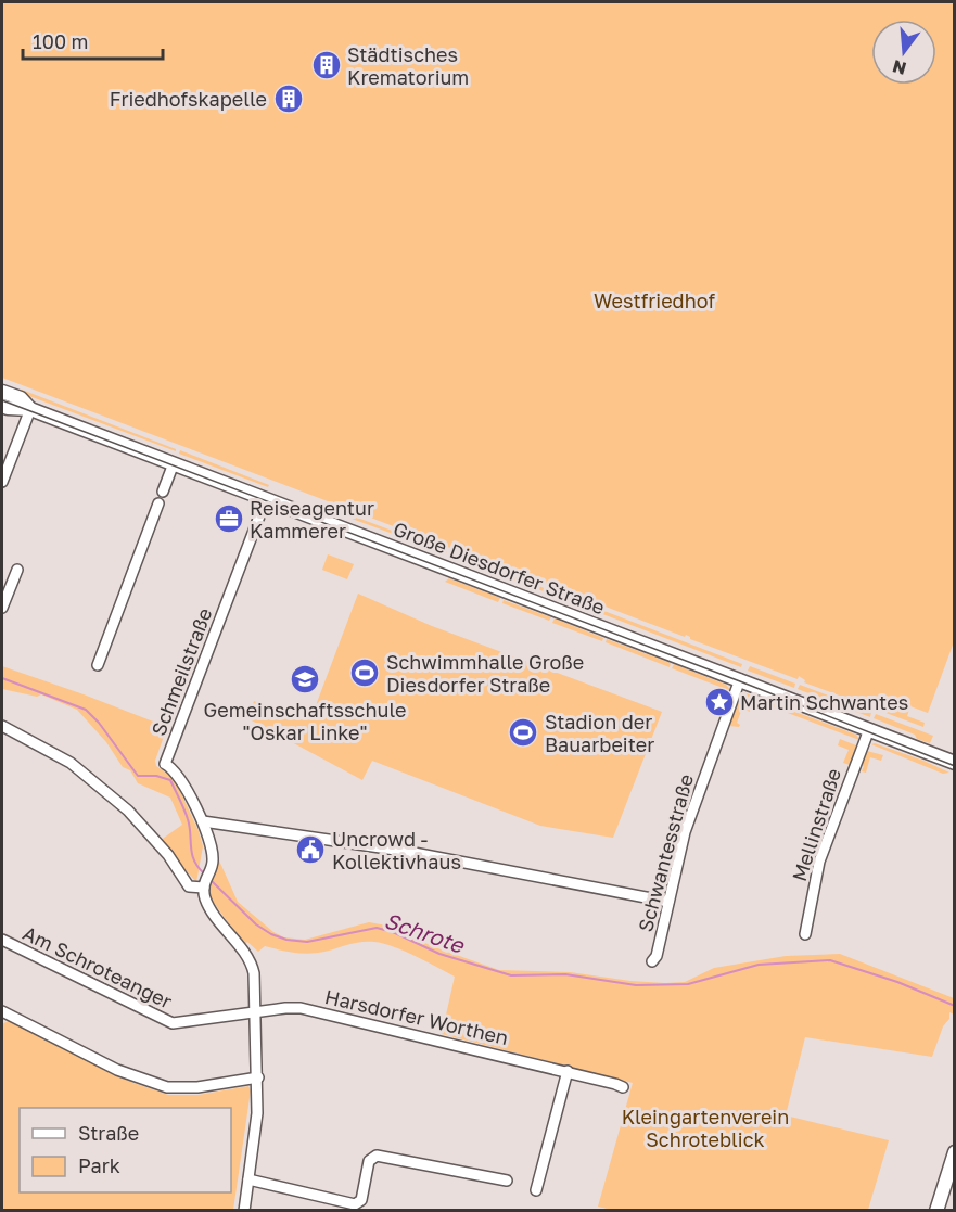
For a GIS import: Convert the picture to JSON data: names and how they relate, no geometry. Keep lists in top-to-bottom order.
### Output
{
  "streets": {
    "main road": ["Große Diesdorfer Straße"],
    "street": [
      "Schmeilstraße",
      "Mellinstraße",
      "Schwantesstraße",
      "Am Schroteanger",
      "Harsdorfer Worthen"
    ]
  },
  "crossings": [
    ["Große Diesdorfer Straße", "Schmeilstraße"],
    ["Große Diesdorfer Straße", "Mellinstraße"],
    ["Große Diesdorfer Straße", "Schwantesstraße"],
    ["Am Schroteanger", "Harsdorfer Worthen"]
  ],
  "water": ["Schrote"],
  "parks": ["Westfriedhof", "Kleingartenverein Schroteblick"],
  "places": {
    "building": ["Städtisches Krematorium", "Friedhofskapelle"],
    "office": ["Reiseagentur Kammerer"],
    "sports": ["Schwimmhalle Große Diesdorfer Straße", "Stadion der Bauarbeiter"],
    "school or university": ["Gemeinschaftsschule \"Oskar Linke\""],
    "place": ["Martin Schwantes"],
    "public building": ["Uncrowd - Kollektivhaus"]
  },
  "legend": ["Straße", "Park"],
  "scale_bar": "100 m",
  "north": "bottom"
}
